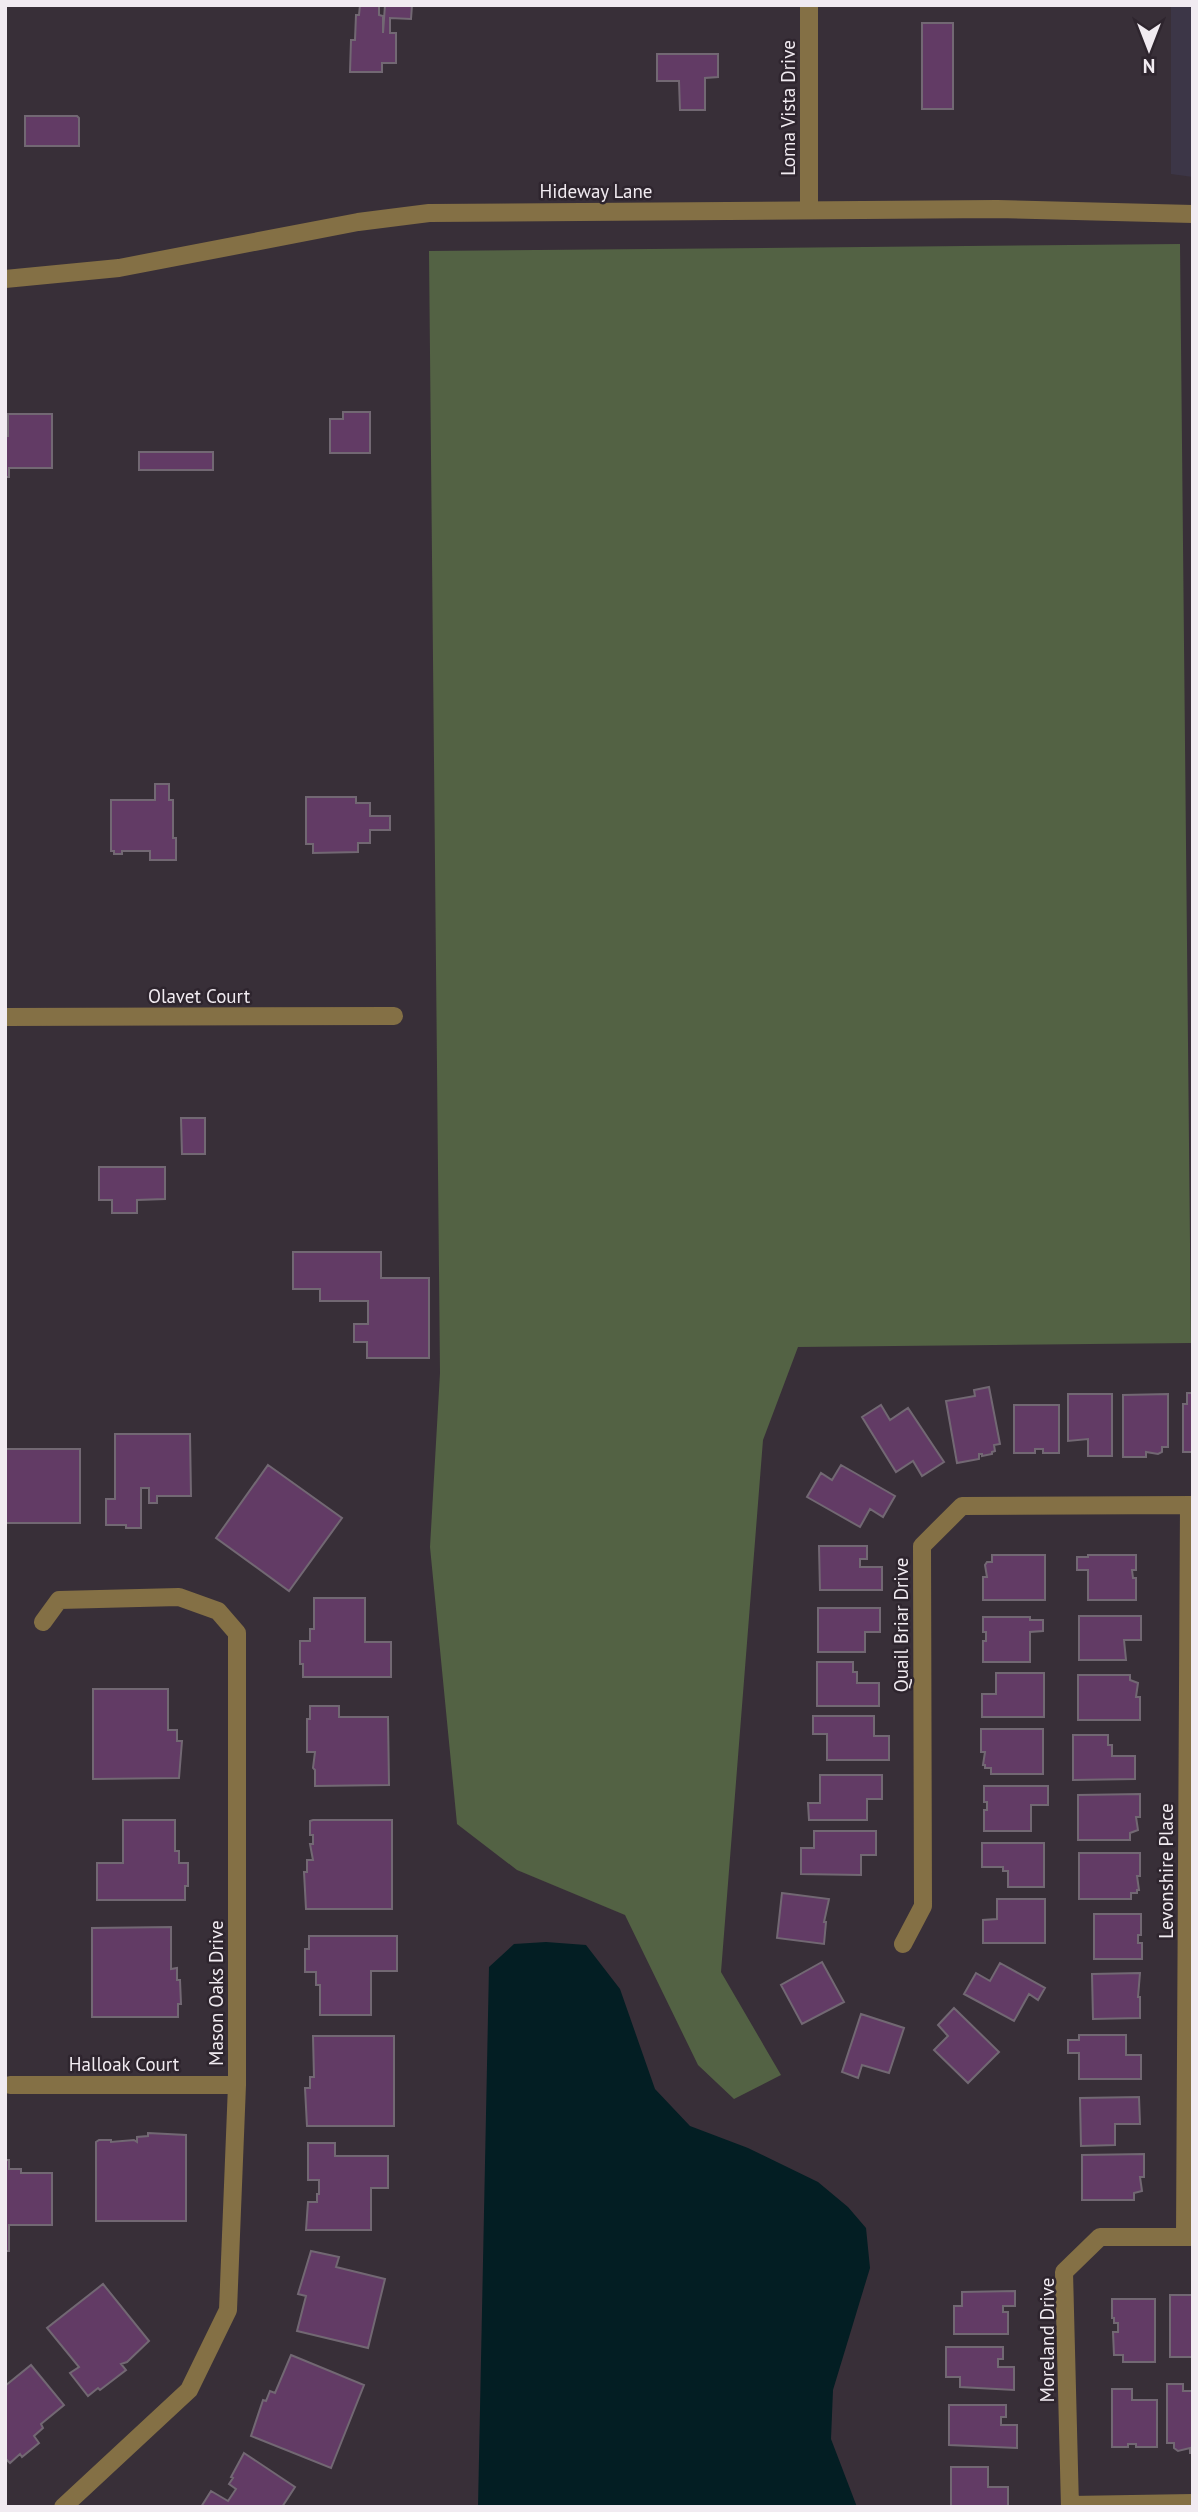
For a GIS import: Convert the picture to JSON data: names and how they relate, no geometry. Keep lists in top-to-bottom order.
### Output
{
  "streets": {
    "street": [
      "Loma Vista Drive",
      "Hideway Lane",
      "Olavet Court",
      "Quail Briar Drive",
      "Levonshire Place",
      "Mason Oaks Drive",
      "Halloak Court",
      "Moreland Drive"
    ]
  },
  "crossings": [
    ["Loma Vista Drive", "Hideway Lane"],
    ["Quail Briar Drive", "Levonshire Place"],
    ["Levonshire Place", "Moreland Drive"],
    ["Mason Oaks Drive", "Halloak Court"]
  ],
  "north": "bottom"
}
